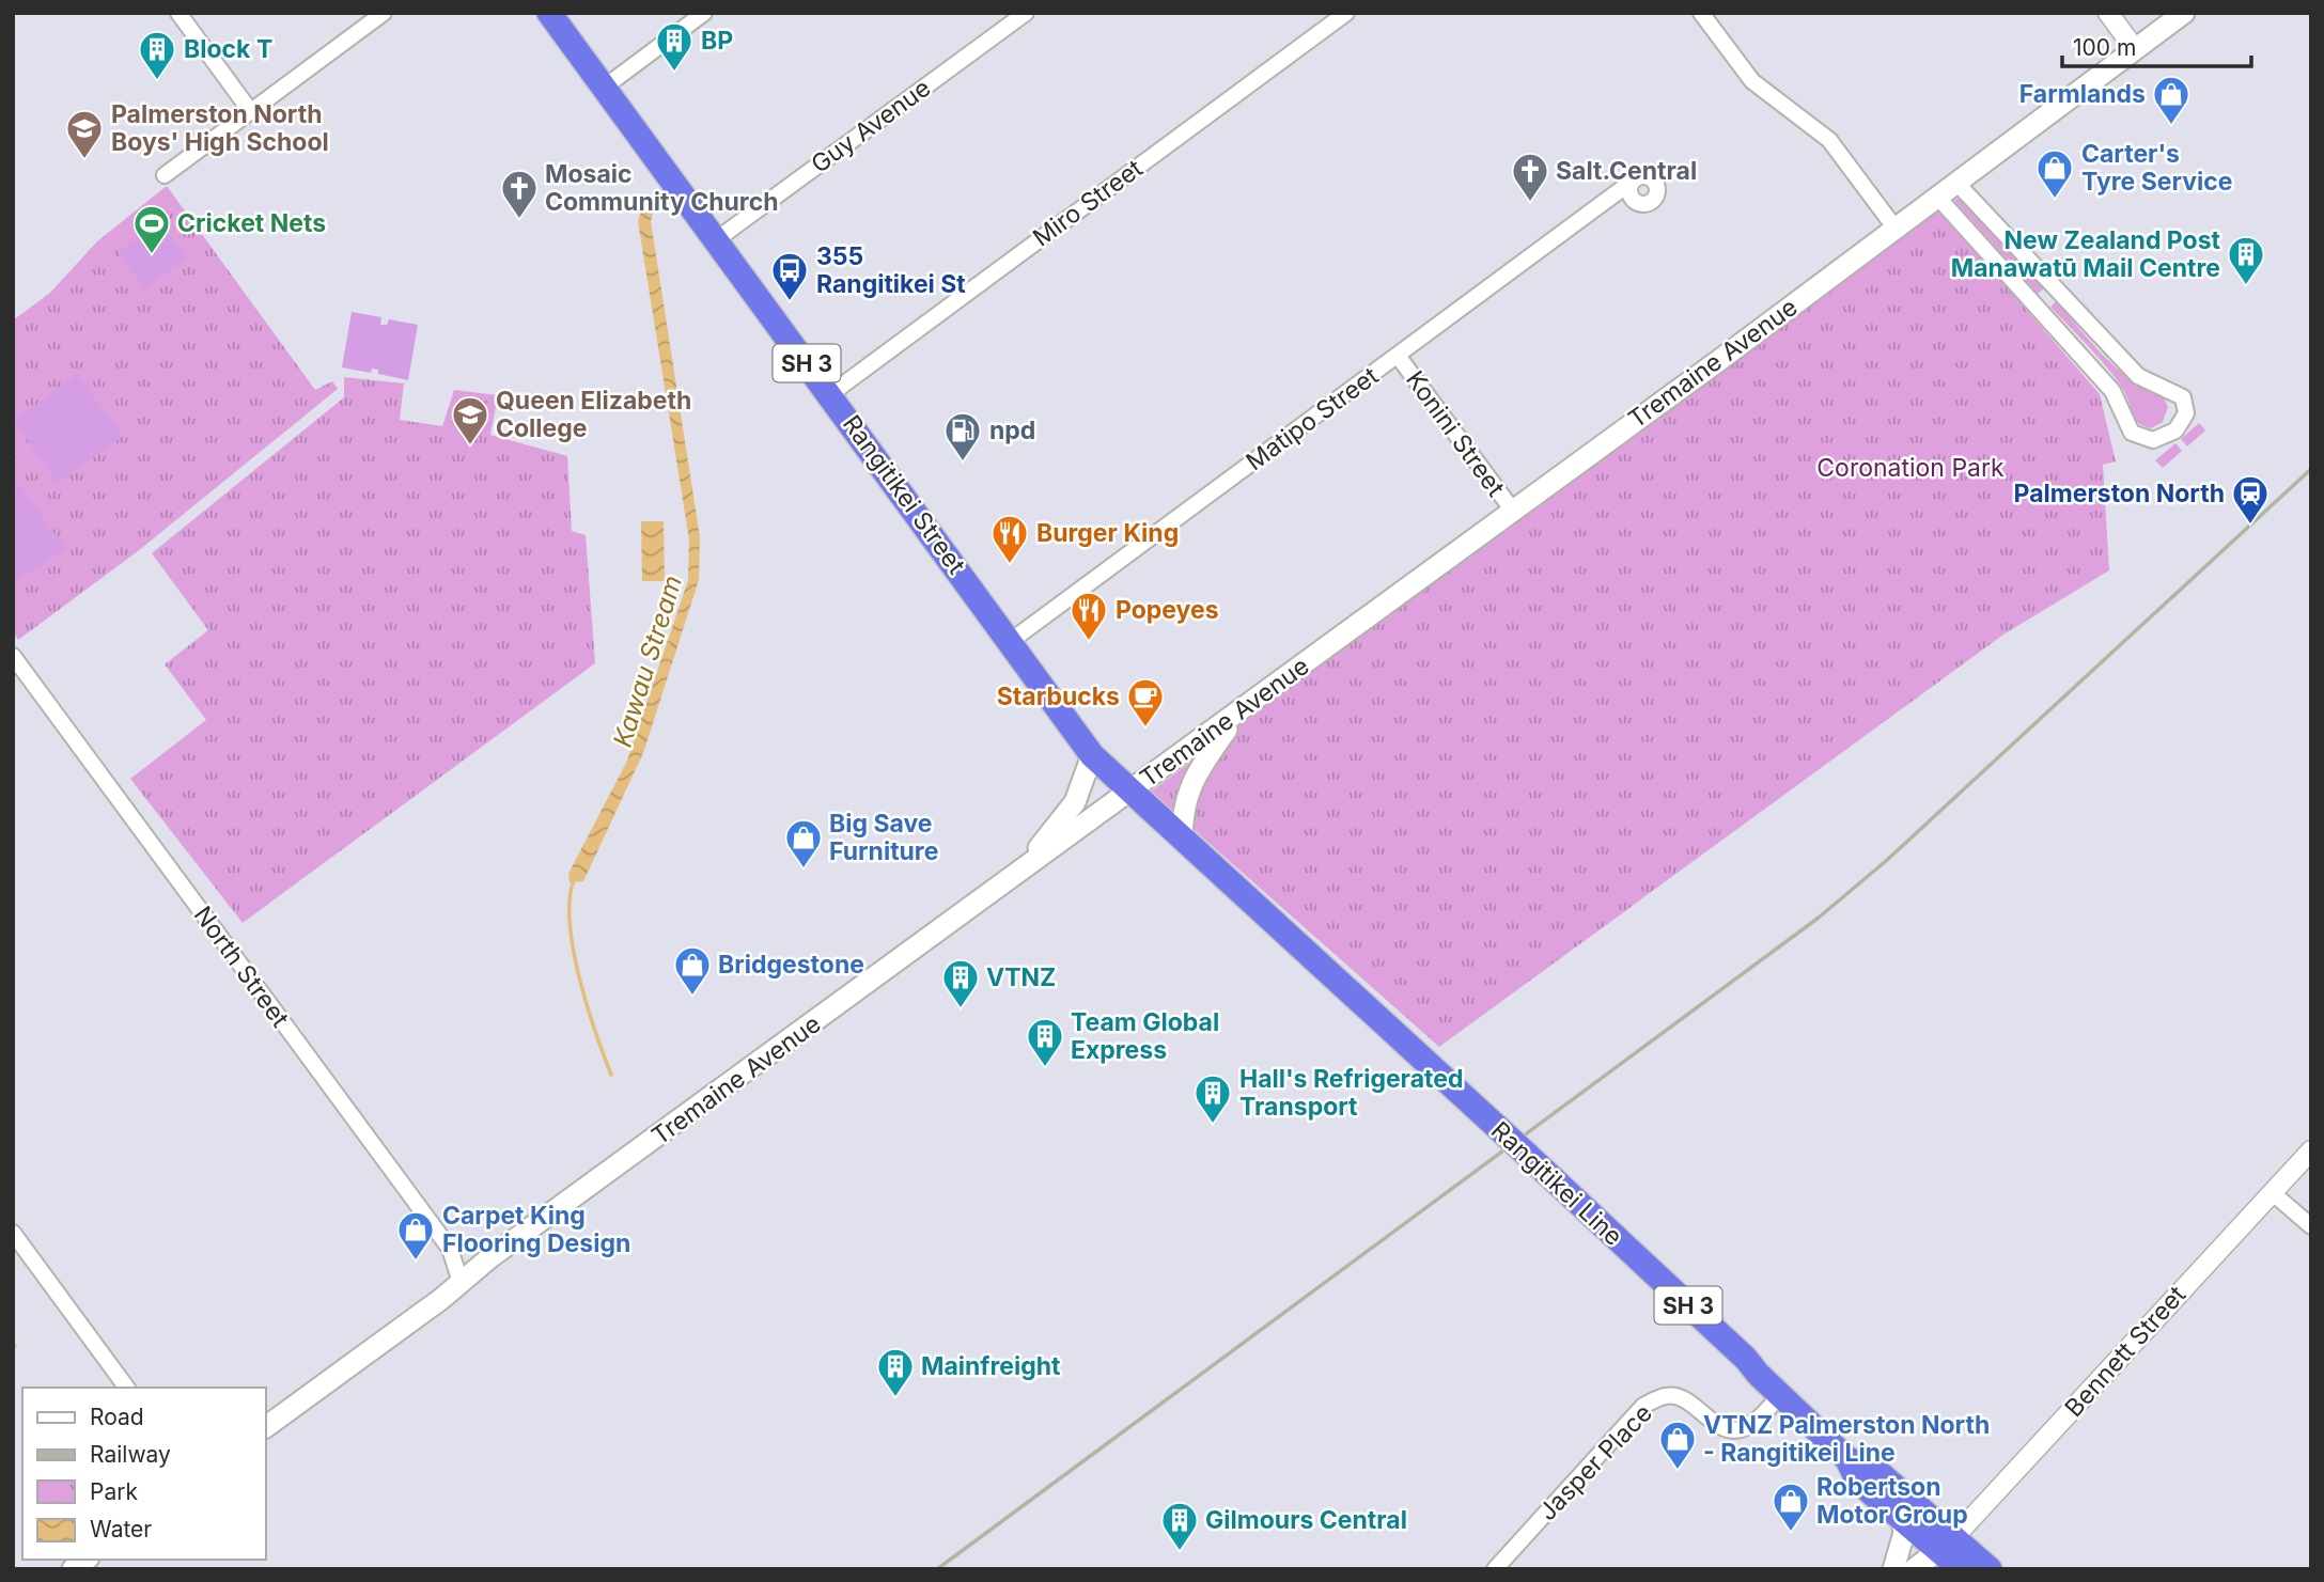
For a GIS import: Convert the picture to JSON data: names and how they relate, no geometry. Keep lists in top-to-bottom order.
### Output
{
  "streets": {
    "highway": ["SH 3", "Rangitikei Street", "Rangitikei Line"],
    "main road": ["Tremaine Avenue"],
    "street": [
      "Guy Avenue",
      "Miro Street",
      "Matipo Street",
      "Konini Street",
      "North Street",
      "Bennett Street",
      "Jasper Place"
    ]
  },
  "crossings": [
    ["Guy Avenue", "Rangitikei Street"],
    ["Miro Street", "Rangitikei Street"],
    ["Tremaine Avenue", "Konini Street"],
    ["Tremaine Avenue", "Rangitikei Street"],
    ["Tremaine Avenue", "North Street"],
    ["Tremaine Avenue", "Rangitikei Line"],
    ["Matipo Street", "Konini Street"],
    ["Matipo Street", "Rangitikei Street"],
    ["Rangitikei Street", "Rangitikei Line"],
    ["Rangitikei Line", "Bennett Street"],
    ["Rangitikei Line", "Jasper Place"]
  ],
  "water": ["Kawau Stream"],
  "parks": ["Coronation Park"],
  "places": {
    "building": [
      "BP",
      "Block T",
      "New Zealand Post Manawatū Mail Centre",
      "VTNZ",
      "Team Global Express",
      "Hall's Refrigerated Transport",
      "Mainfreight",
      "Gilmours Central"
    ],
    "shop": [
      "Farmlands",
      "Carter's Tyre Service",
      "Big Save Furniture",
      "Bridgestone",
      "Carpet King Flooring Design",
      "VTNZ Palmerston North - Rangitikei Line",
      "Robertson Motor Group"
    ],
    "school or university": ["Palmerston North Boys' High School", "Queen Elizabeth College"],
    "church": ["Salt.Central", "Mosaic Community Church"],
    "sports": ["Cricket Nets"],
    "bus stop": ["355 Rangitikei St"],
    "fuel station": ["npd"],
    "station": ["Palmerston North"],
    "restaurant": ["Burger King", "Popeyes"],
    "cafe": ["Starbucks"]
  },
  "legend": [
    "Road",
    "Railway",
    "Park",
    "Water"
  ],
  "scale_bar": "100 m"
}
